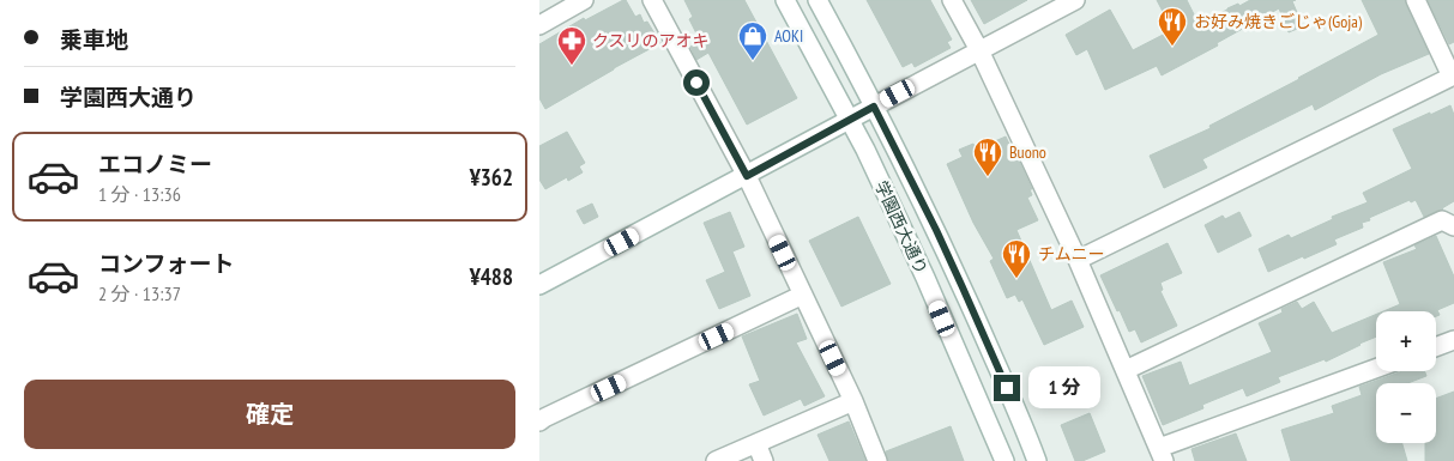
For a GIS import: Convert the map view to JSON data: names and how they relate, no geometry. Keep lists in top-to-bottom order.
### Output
{
  "streets": {
    "street": ["学園西大通り"]
  },
  "places": {
    "restaurant": ["お好み焼きごじゃ(Goja)", "Buono", "チムニー"],
    "shop": ["AOKI"],
    "pharmacy": ["クスリのアオキ"]
  },
  "page": {
    "banner": ["乗車地", "学園西大通り"],
    "list": [
      {
        "name": "エコノミー",
        "note": "1 分 · 13:36",
        "value": "¥362"
      },
      {
        "name": "コンフォート",
        "note": "2 分 · 13:37",
        "value": "¥488"
      }
    ],
    "map_buttons": ["+", "−"],
    "bubble": "1 分",
    "buttons": "確定"
  }
}
